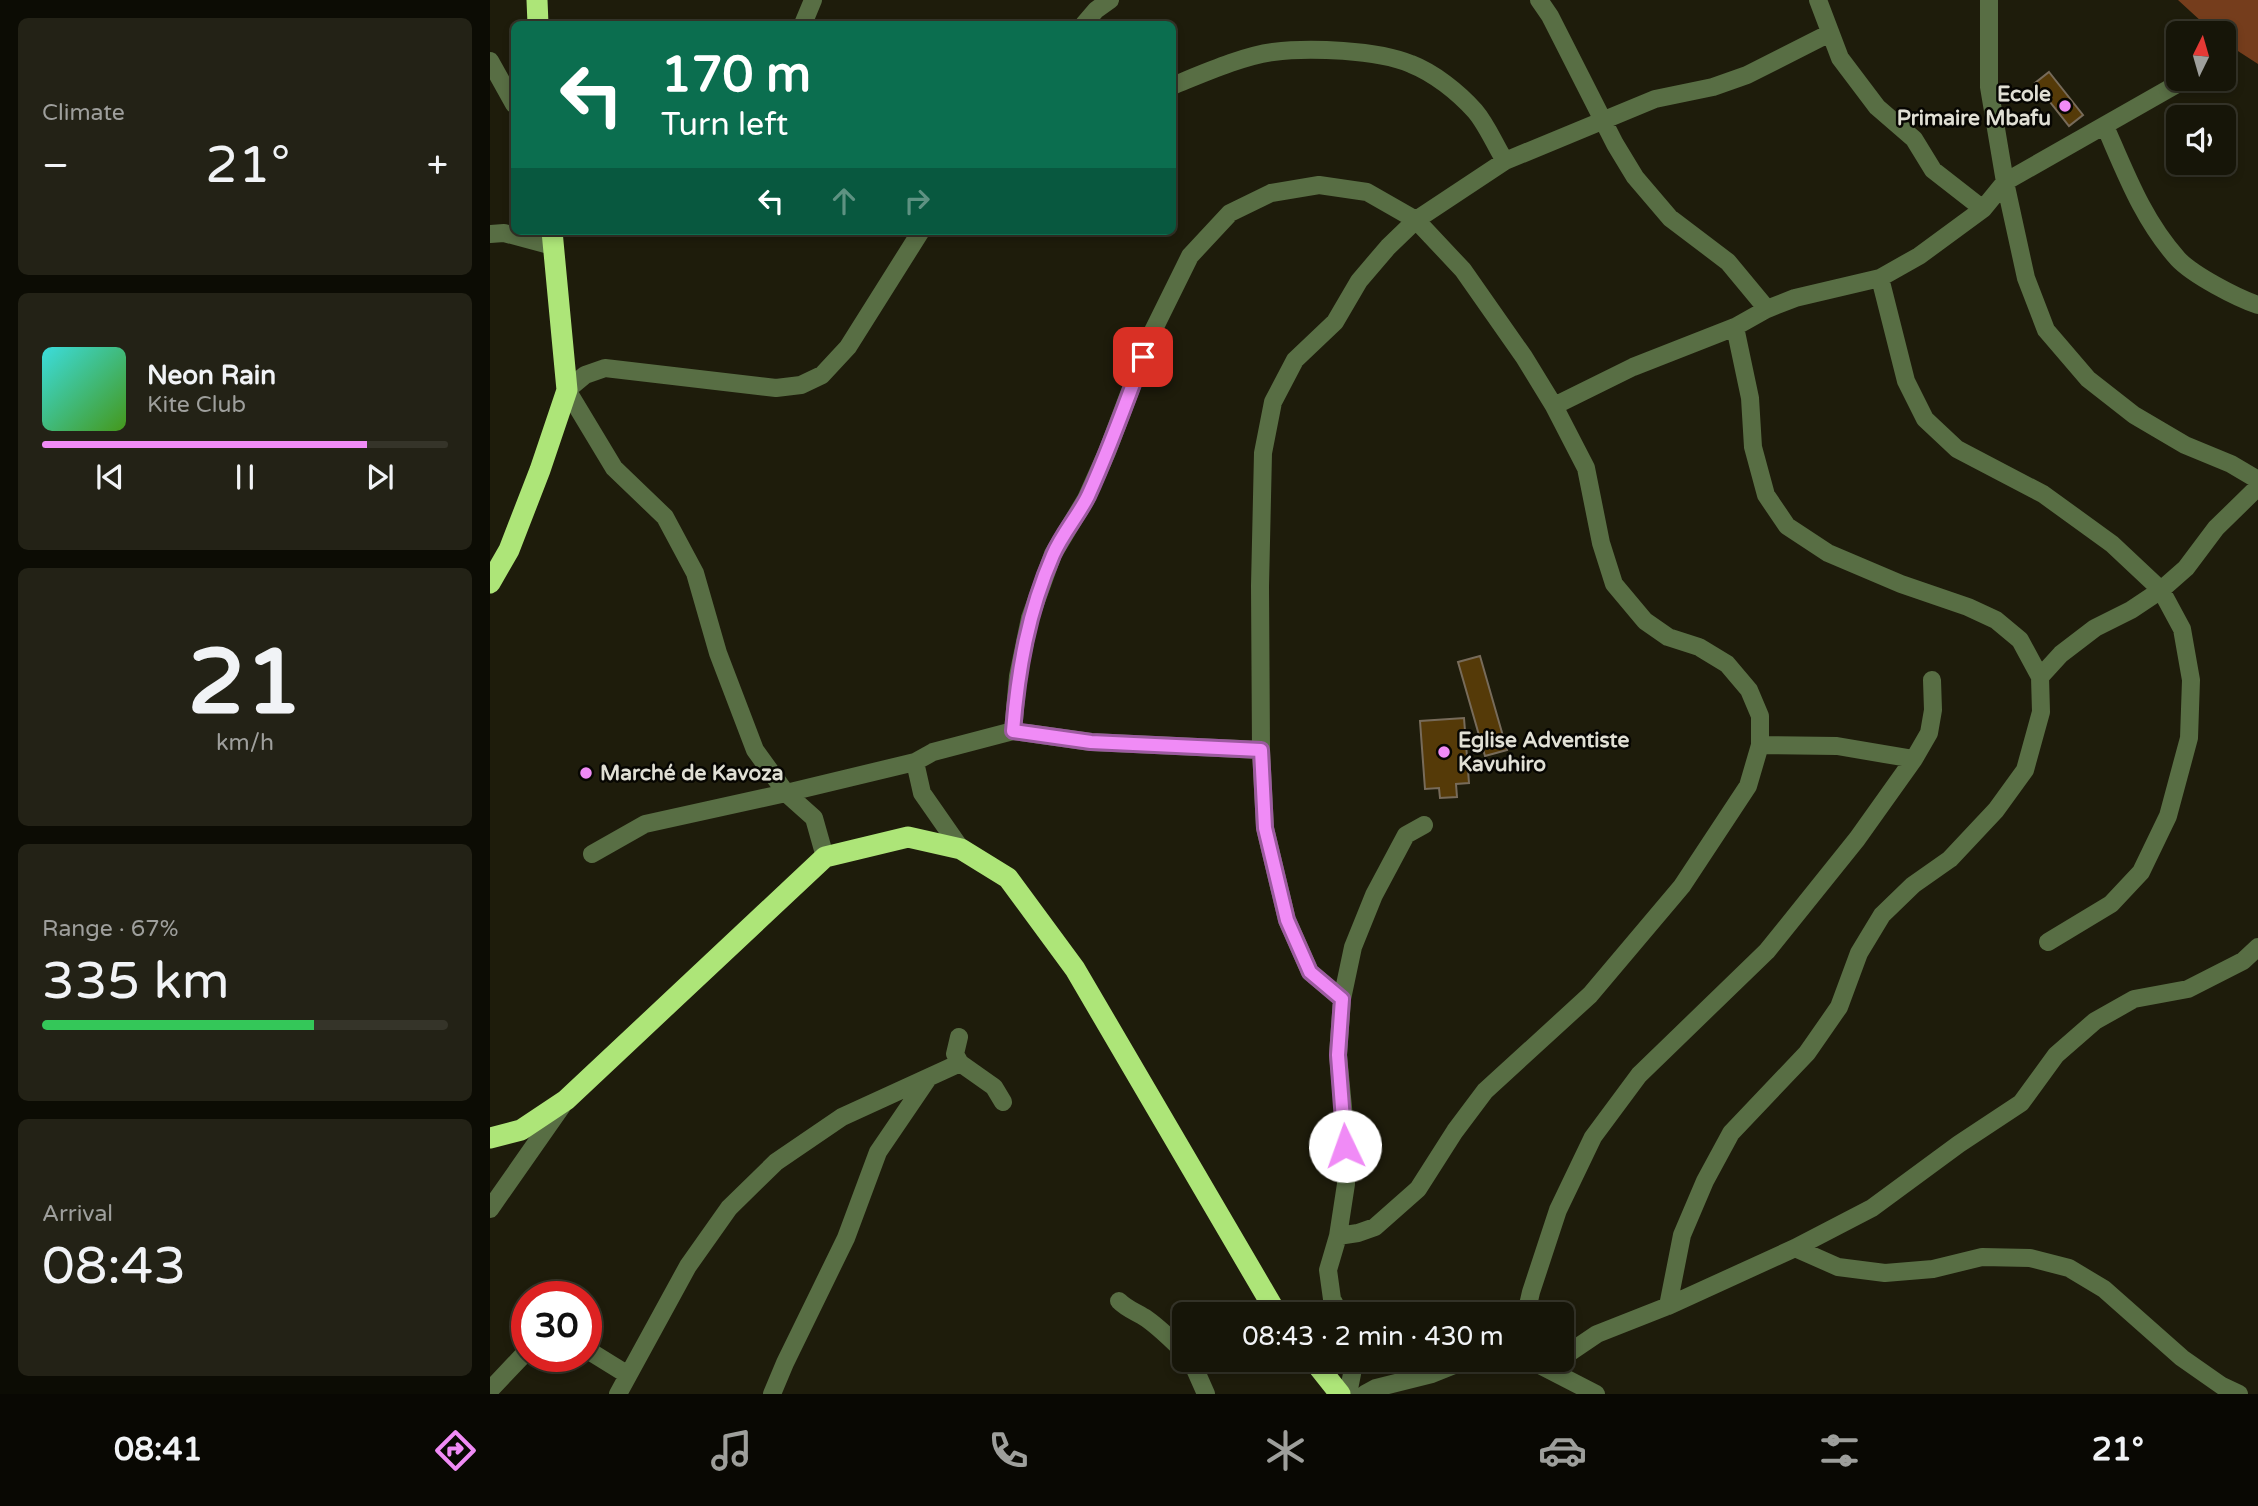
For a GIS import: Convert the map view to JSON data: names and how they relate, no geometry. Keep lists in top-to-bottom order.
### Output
{
  "places": ["Ecole Primaire Mbafu", "Eglise Adventiste Kavuhiro", "Marché de Kavoza"],
  "north": "top",
  "page": {
    "tile": [
      "Climate",
      ["21", "km/h"],
      ["Range · 67%", "335 km"],
      ["Arrival", "08:43"]
    ],
    "turn": ["170 m", "Turn left"],
    "heat": ["−", "21°", "+"],
    "song": ["Neon Rain", "Kite Club"],
    "limit": "30",
    "trip": "08:43 · 2 min · 430 m",
    "tabs": ["08:41", "21°"]
  }
}
